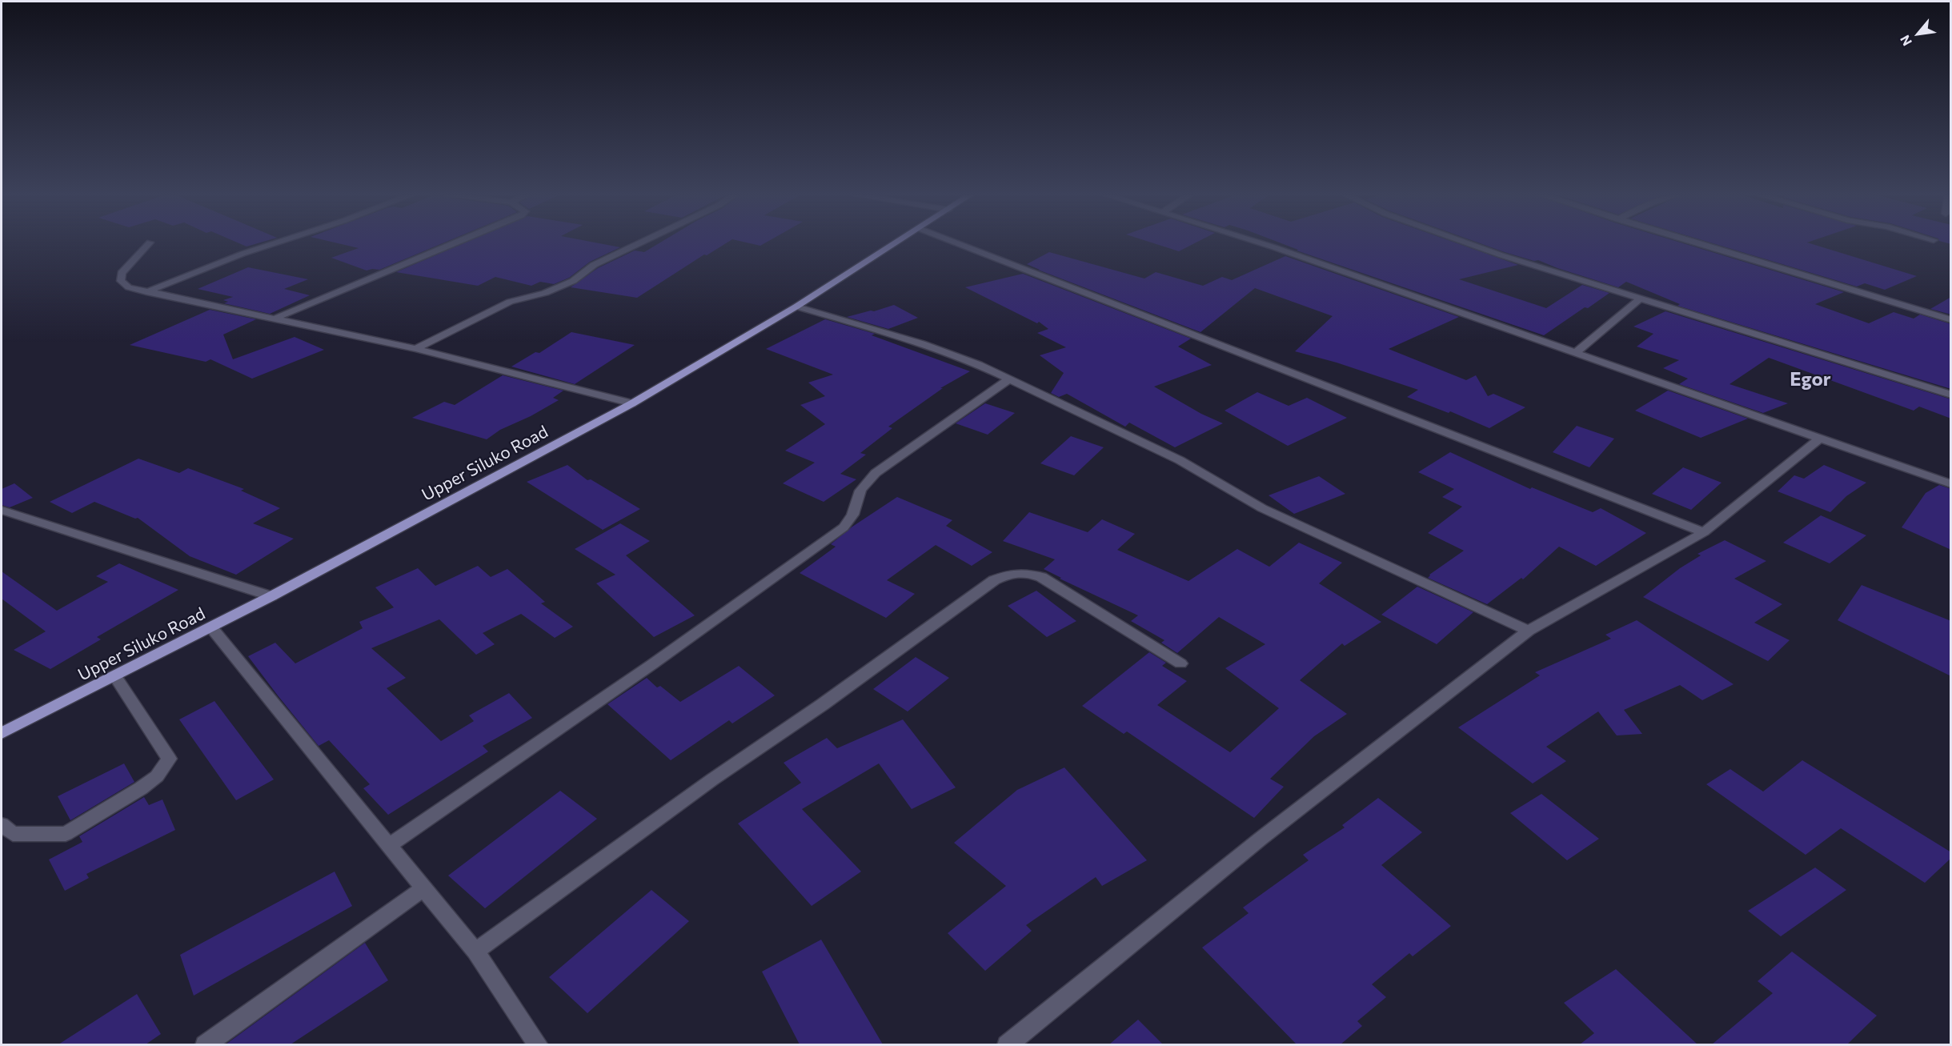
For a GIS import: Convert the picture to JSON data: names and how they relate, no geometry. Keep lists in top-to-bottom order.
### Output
{
  "streets": {
    "main road": ["Upper Siluko Road"]
  },
  "districts": ["Egor"],
  "north": "bottom left"
}
